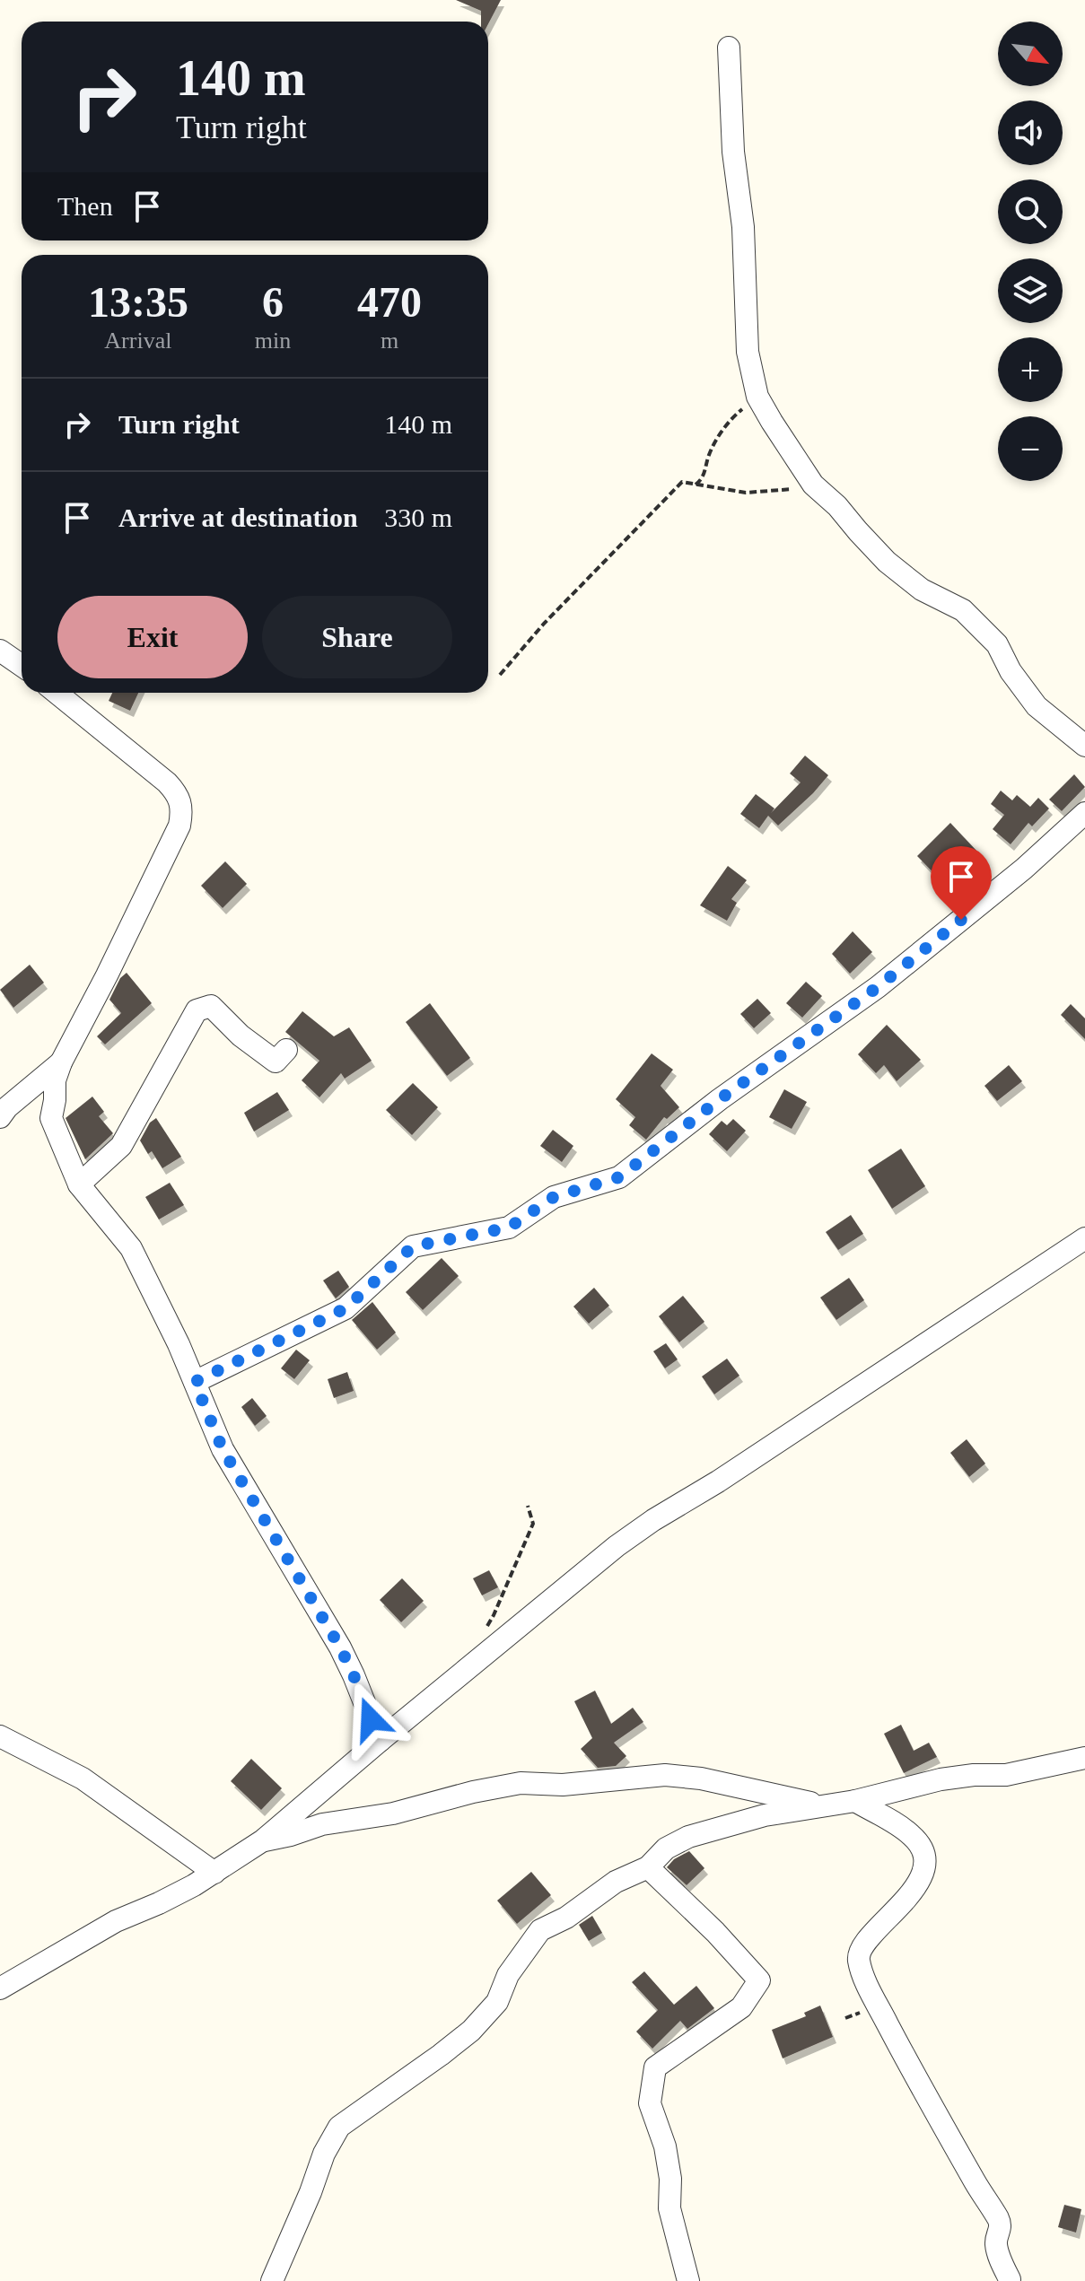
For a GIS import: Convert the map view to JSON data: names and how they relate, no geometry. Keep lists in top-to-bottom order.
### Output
{
  "north": "bottom right",
  "page": {
    "map_buttons": ["+", "−"],
    "turn": ["140 m", "Turn right"],
    "then": "Then",
    "eta": [
      "13:35",
      "Arrival",
      "6",
      "min",
      "470",
      "m"
    ],
    "list": [
      {
        "name": "Turn right",
        "value": "140 m"
      },
      {
        "name": "Arrive at destination",
        "value": "330 m"
      }
    ],
    "buttons": ["Exit", "Share"]
  }
}
